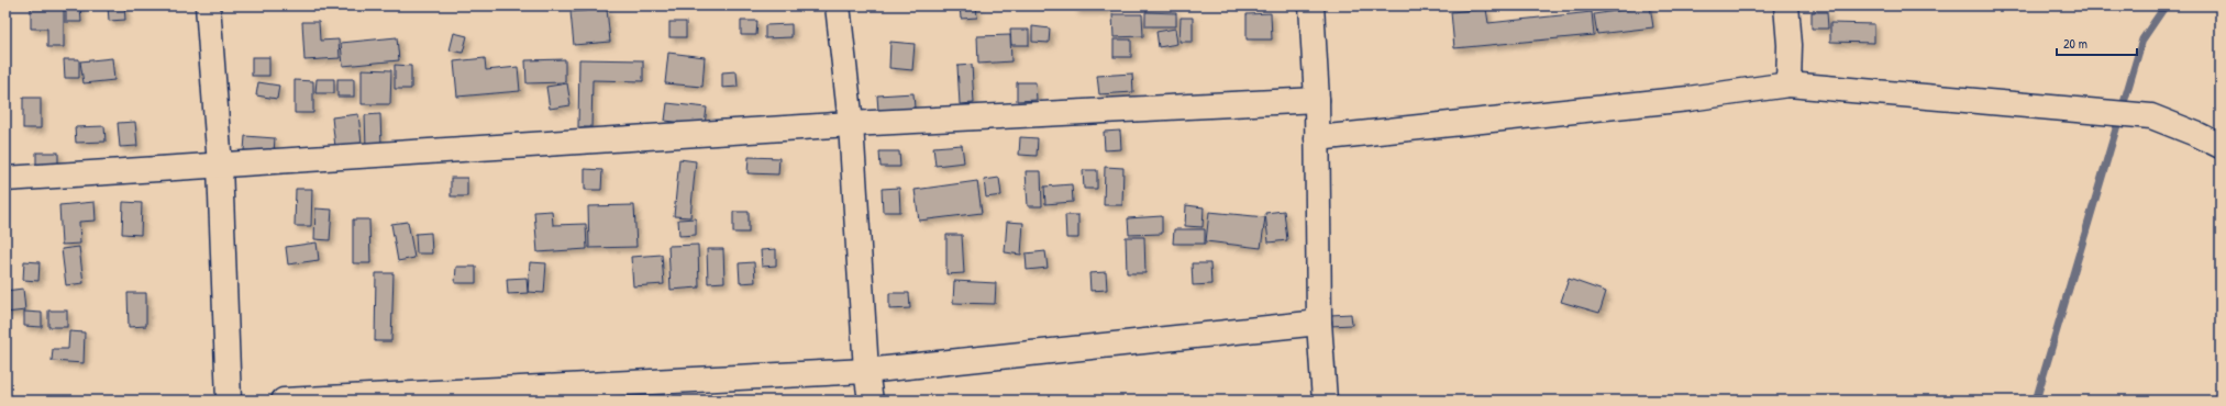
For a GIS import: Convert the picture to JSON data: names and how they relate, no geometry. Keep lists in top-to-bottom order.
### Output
{
  "scale_bar": "20 m"
}
